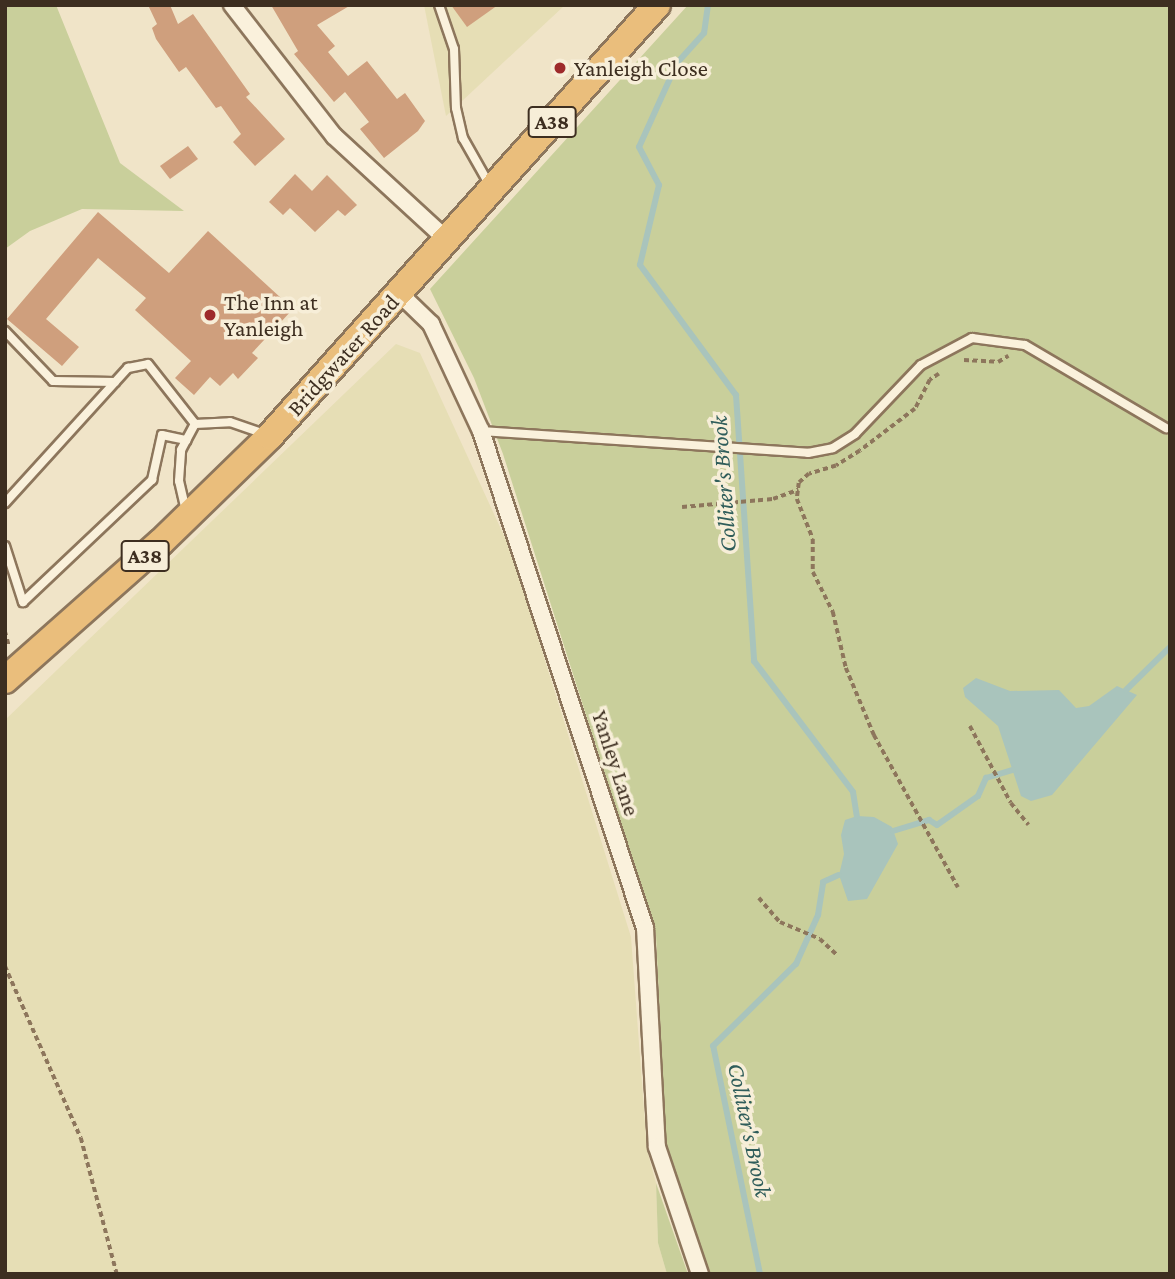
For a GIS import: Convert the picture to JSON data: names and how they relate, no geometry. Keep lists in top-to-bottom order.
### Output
{
  "streets": {
    "highway": ["A38", "Bridgwater Road"],
    "street": ["Yanley Lane"]
  },
  "crossings": [
    ["Bridgwater Road", "Yanley Lane"]
  ],
  "water": ["Colliter's Brook"],
  "places": ["Yanleigh Close", "The Inn at Yanleigh"]
}
